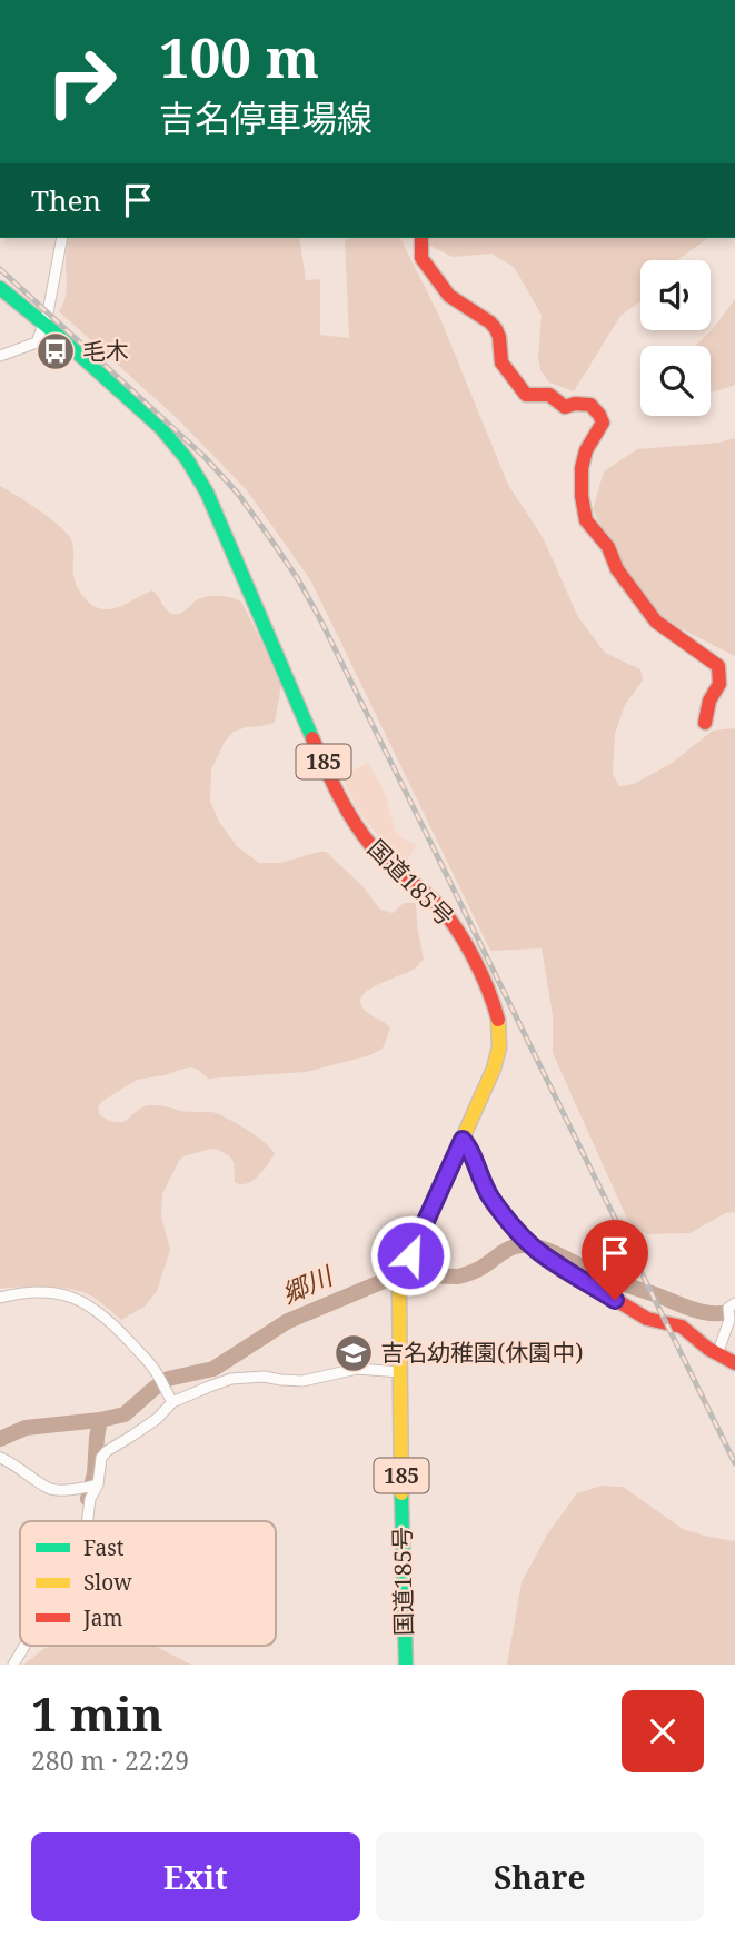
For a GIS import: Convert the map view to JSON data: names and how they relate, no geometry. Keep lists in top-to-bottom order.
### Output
{
  "streets": {
    "main road": ["185", "国道185号"]
  },
  "water": ["郷川"],
  "places": {
    "bus stop": ["毛木"],
    "school or university": ["吉名幼稚園(休園中)"]
  },
  "legend": ["Fast", "Slow", "Jam"],
  "page": {
    "turn": ["100 m", "吉名停車場線"],
    "then": "Then",
    "heading": ["1 min", "280 m · 22:29"],
    "buttons": ["Exit", "Share"]
  }
}
